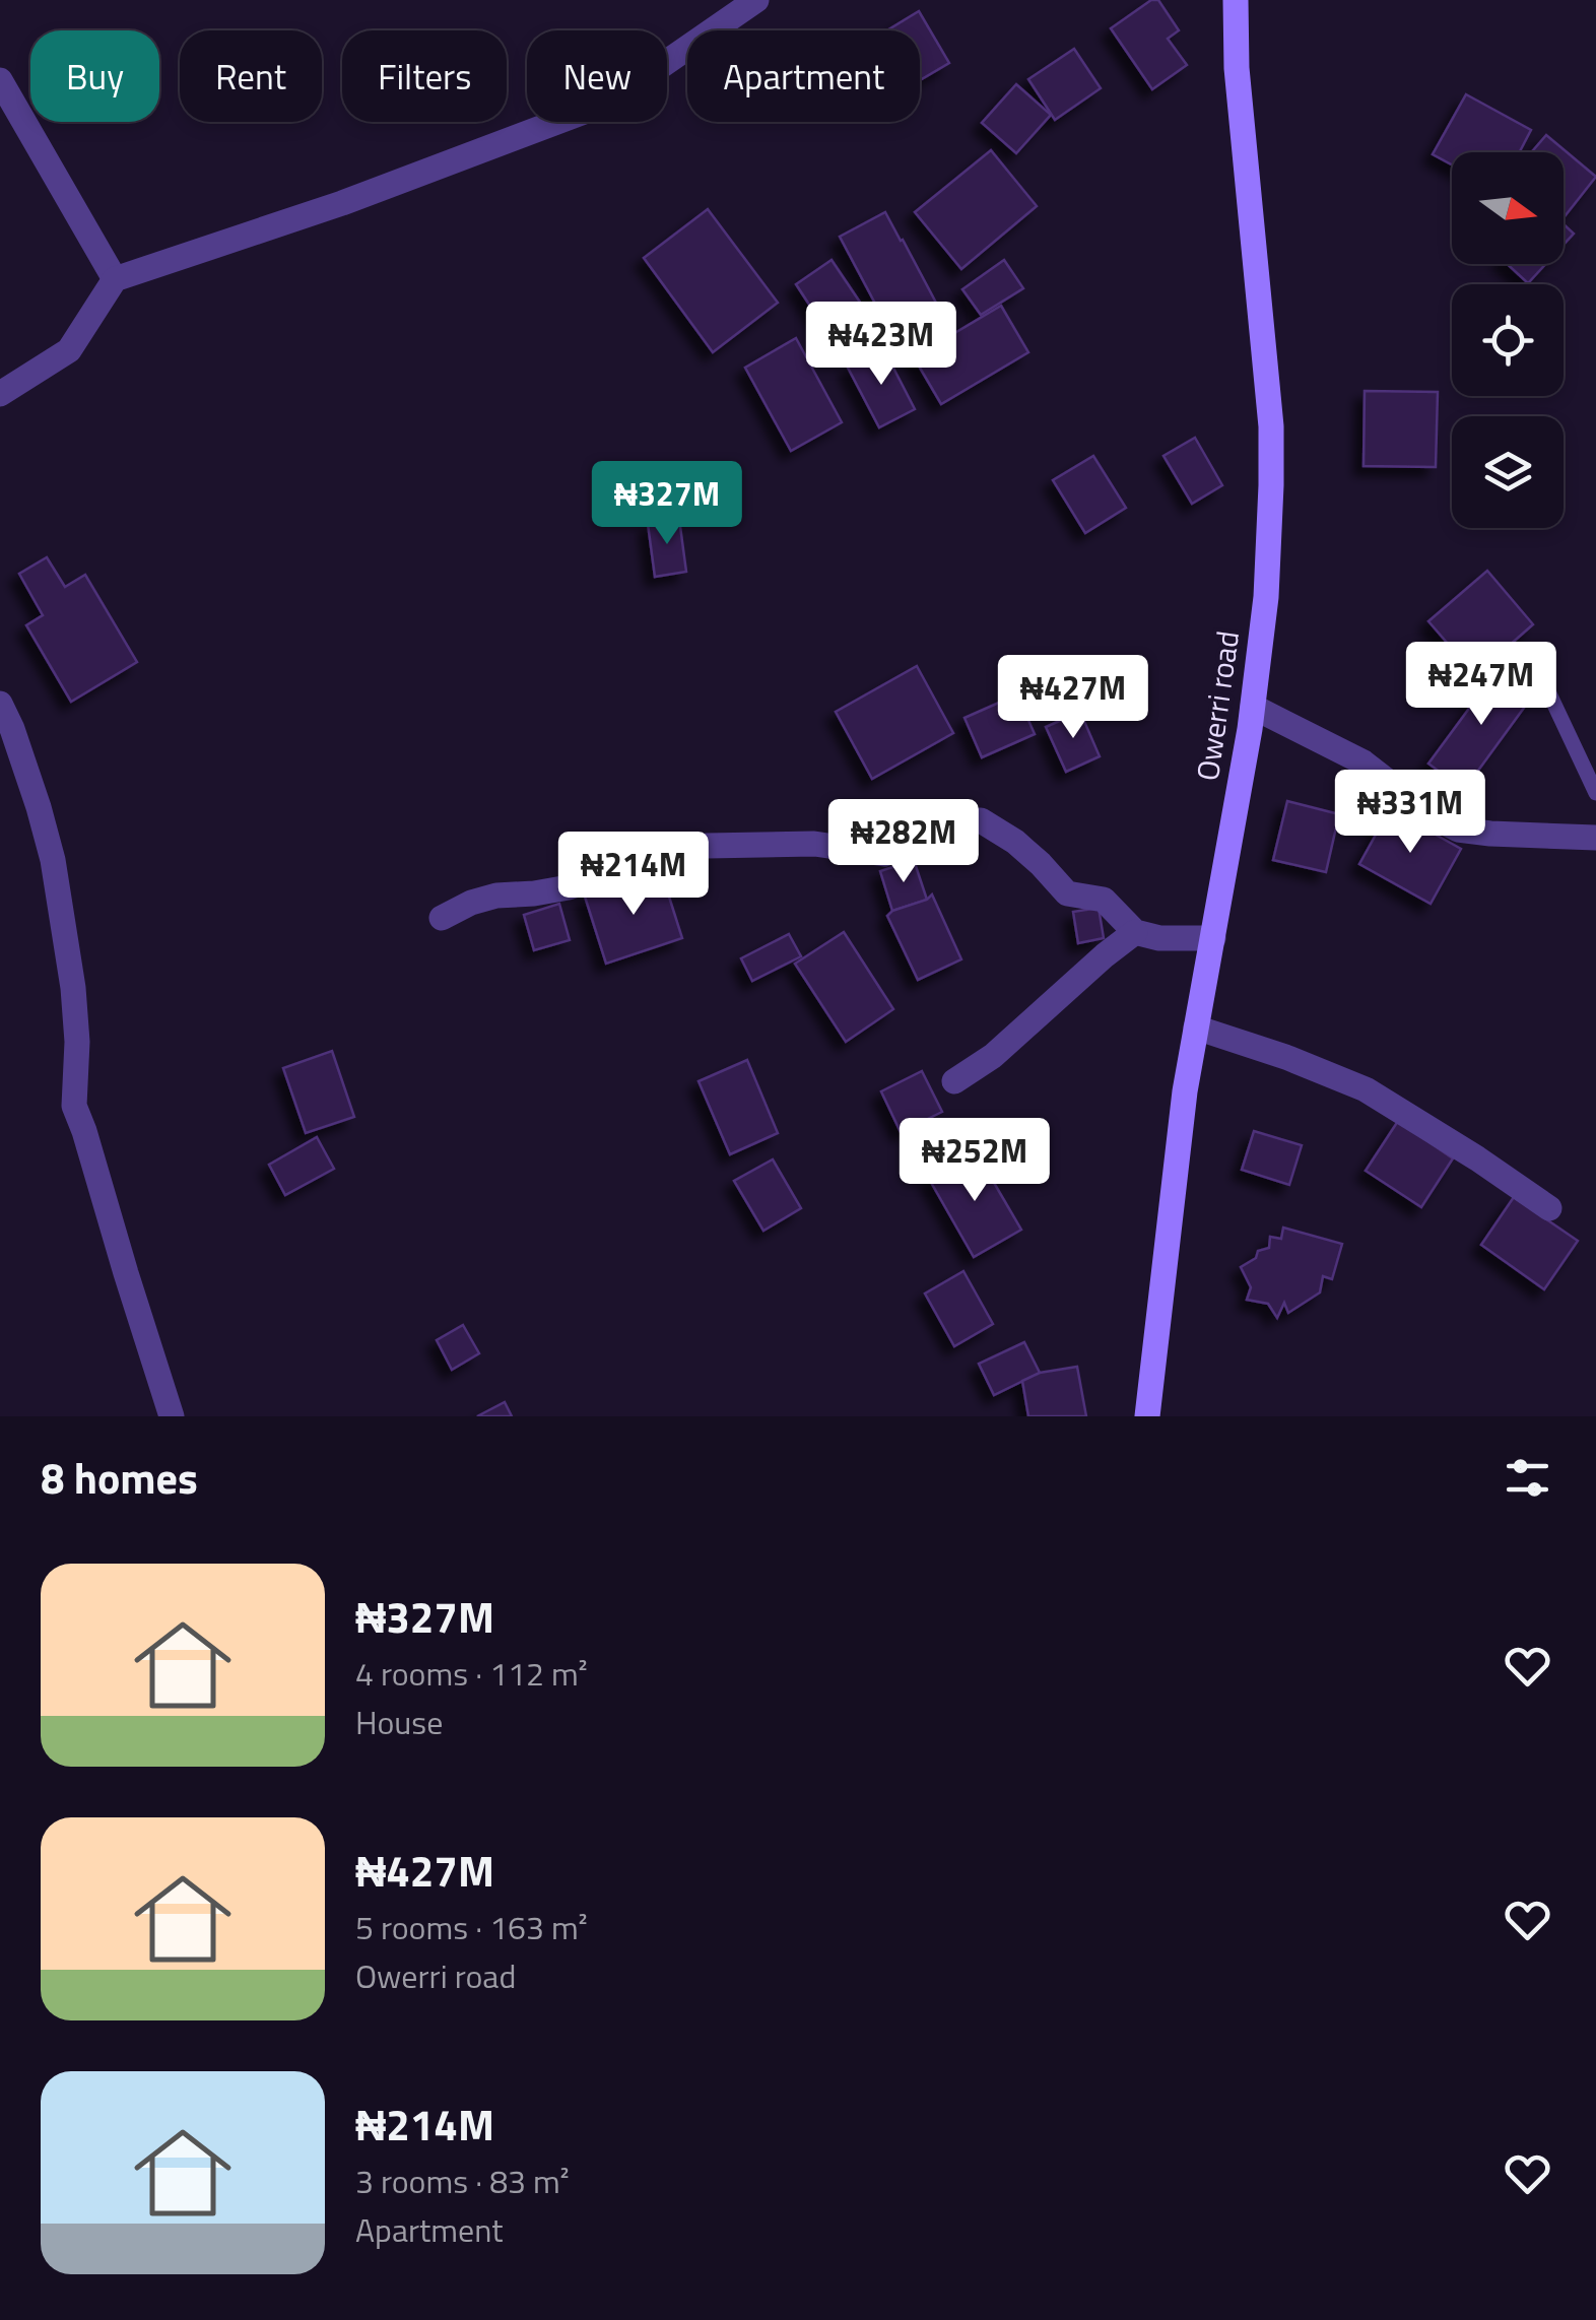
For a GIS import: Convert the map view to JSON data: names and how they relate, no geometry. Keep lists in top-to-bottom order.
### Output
{
  "streets": {
    "main road": ["Owerri road"]
  },
  "north": "right",
  "page": {
    "chip": [
      "Buy",
      "Rent",
      "Filters",
      "New",
      "Apartment"
    ],
    "price": [
      "₦423M",
      "₦327M",
      "₦247M",
      "₦427M",
      "₦331M",
      "₦282M",
      "₦214M",
      "₦252M"
    ],
    "heading": "8 homes",
    "list": [
      {
        "name": "₦327M",
        "note": "4 rooms · 112 m² · House"
      },
      {
        "name": "₦427M",
        "note": "5 rooms · 163 m² · Owerri road"
      },
      {
        "name": "₦214M",
        "note": "3 rooms · 83 m² · Apartment"
      }
    ]
  }
}
